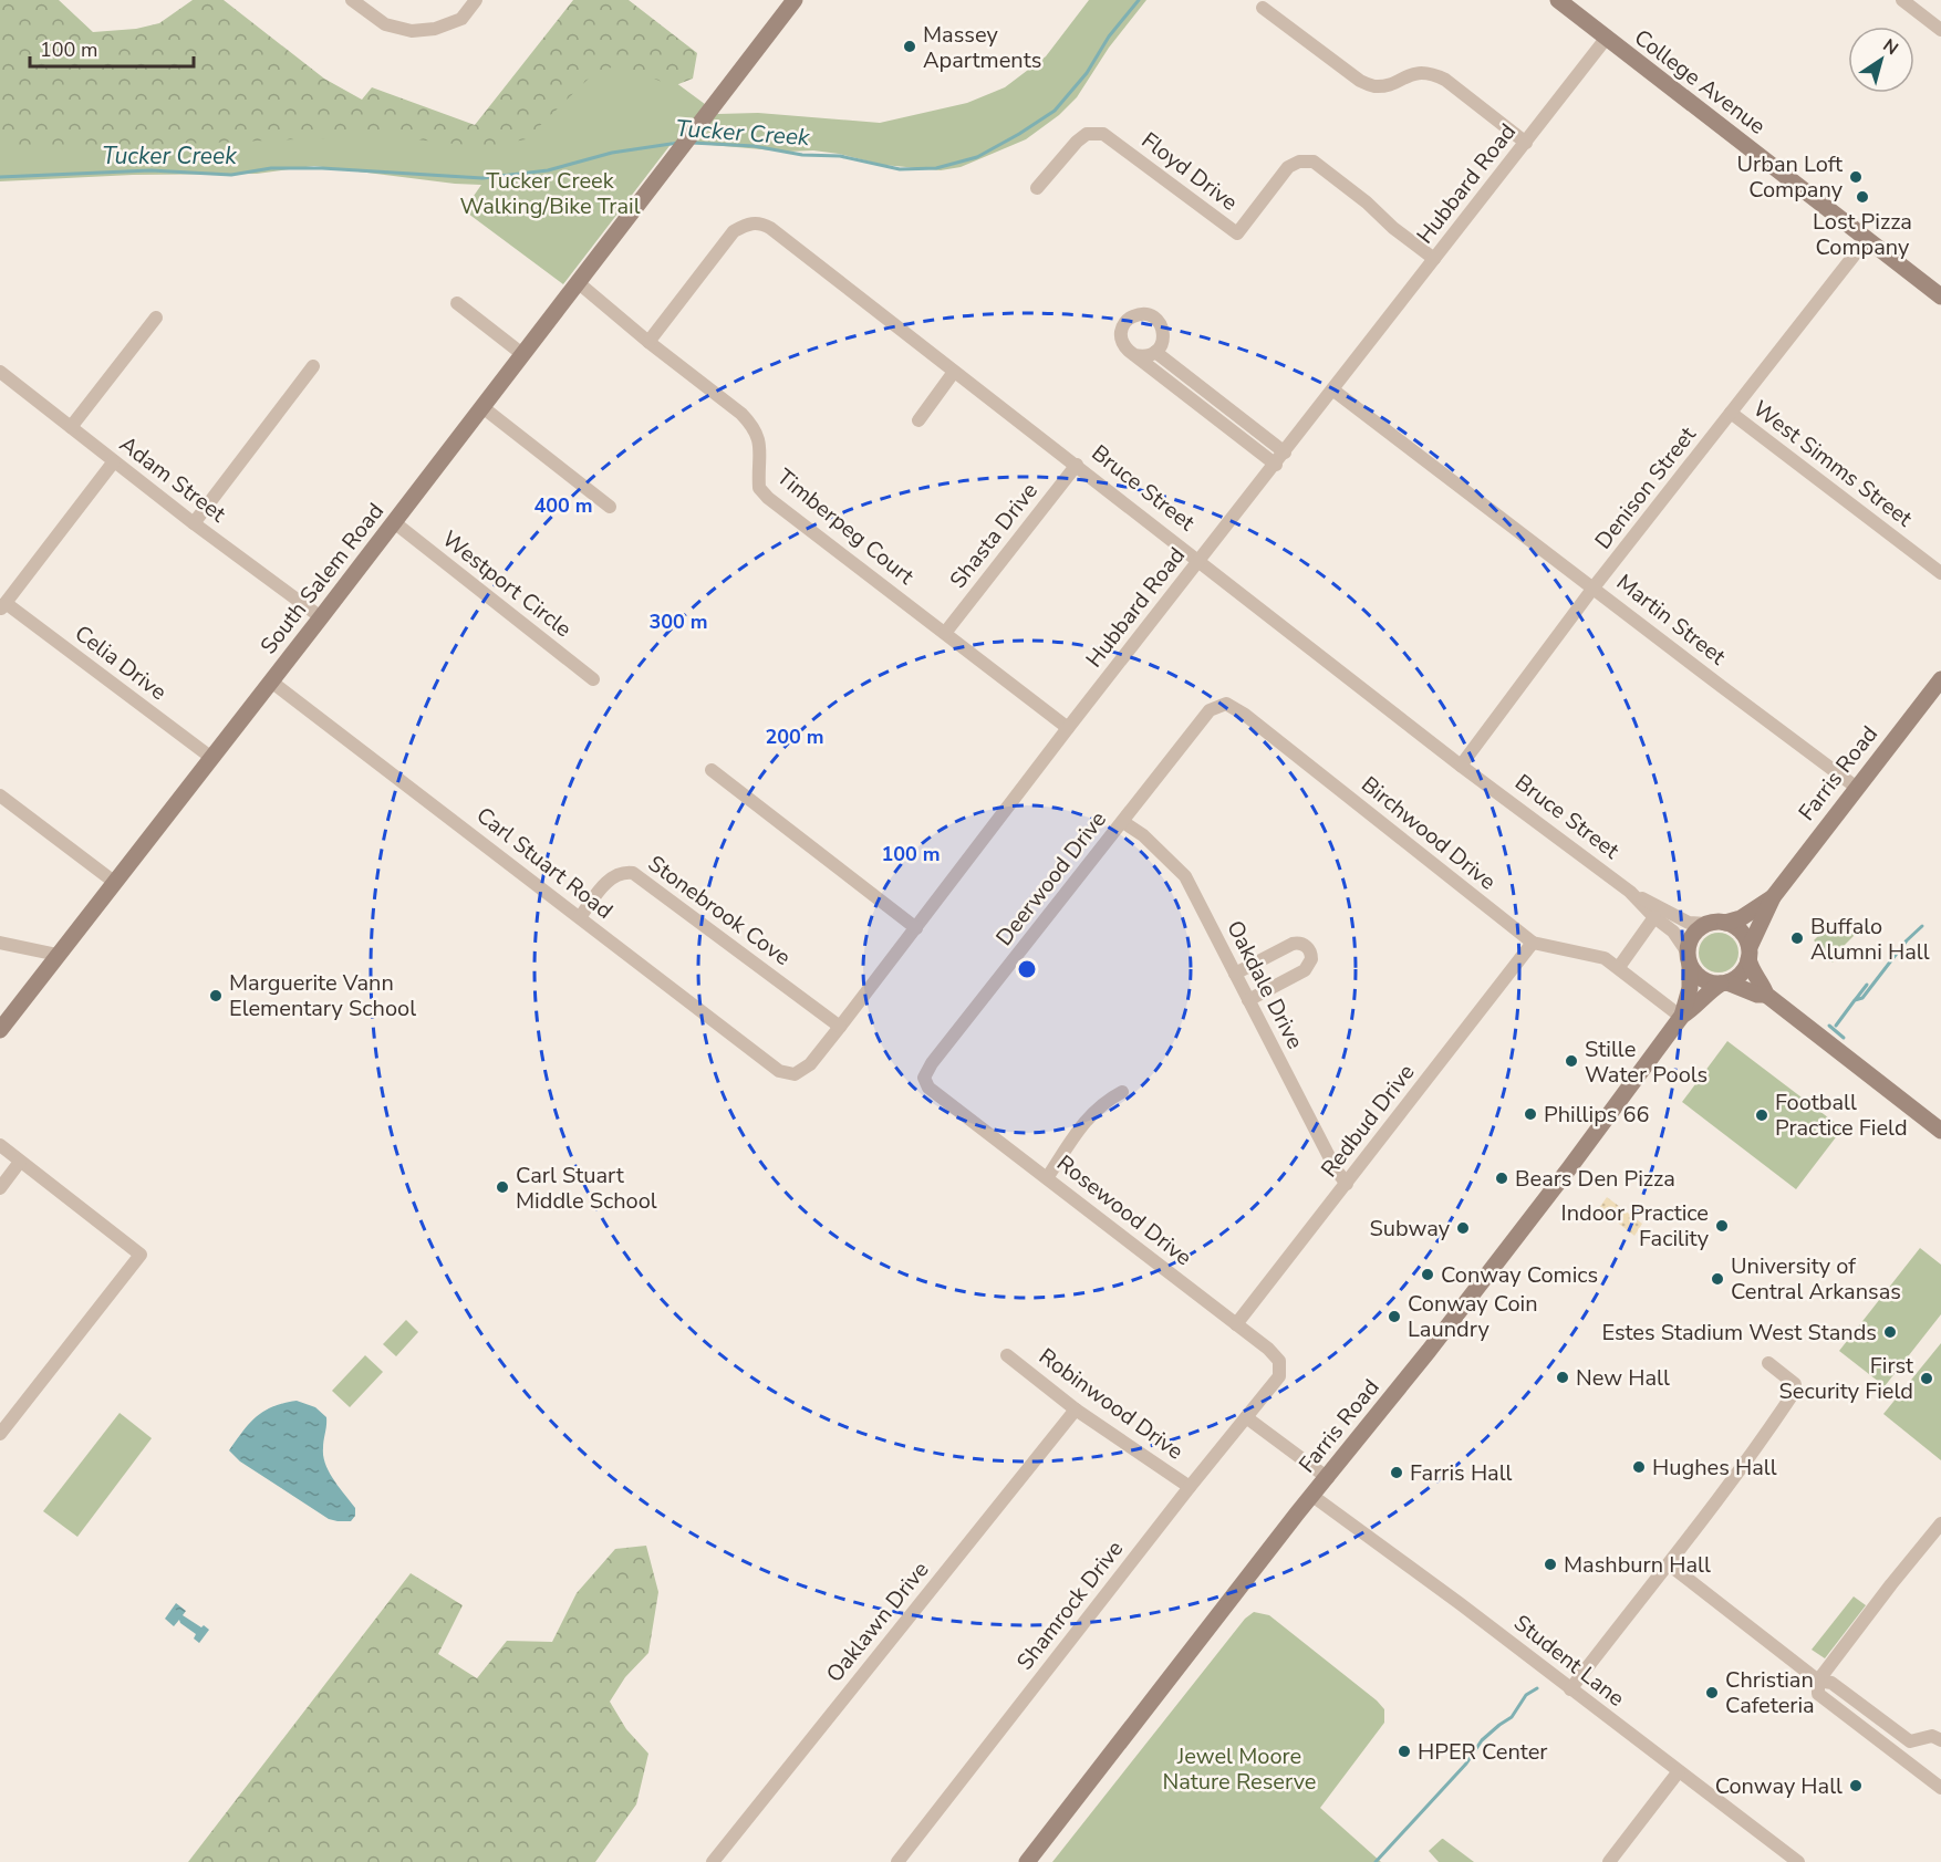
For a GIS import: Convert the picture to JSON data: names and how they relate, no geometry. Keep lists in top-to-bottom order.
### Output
{
  "streets": {
    "street": [
      "College Avenue",
      "Floyd Drive",
      "Hubbard Road",
      "West Simms Street",
      "Adam Street",
      "Bruce Street",
      "Denison Street",
      "Timberpeg Court",
      "Shasta Drive",
      "South Salem Road",
      "Westport Circle",
      "Martin Street",
      "Celia Drive",
      "Farris Road",
      "Birchwood Drive",
      "Carl Stuart Road",
      "Deerwood Drive",
      "Stonebrook Cove",
      "Oakdale Drive",
      "Redbud Drive",
      "Rosewood Drive",
      "Robinwood Drive",
      "Shamrock Drive",
      "Oaklawn Drive",
      "Student Lane"
    ]
  },
  "crossings": [
    ["College Avenue", "Hubbard Road"],
    ["College Avenue", "Denison Street"],
    ["Floyd Drive", "Hubbard Road"],
    ["Hubbard Road", "Bruce Street"],
    ["Hubbard Road", "Timberpeg Court"],
    ["Hubbard Road", "Martin Street"],
    ["Hubbard Road", "Carl Stuart Road"],
    ["Hubbard Road", "Stonebrook Cove"],
    ["West Simms Street", "Denison Street"],
    ["Adam Street", "South Salem Road"],
    ["Bruce Street", "Denison Street"],
    ["Bruce Street", "Timberpeg Court"],
    ["Bruce Street", "Shasta Drive"],
    ["Bruce Street", "Farris Road"],
    ["Denison Street", "Martin Street"],
    ["Timberpeg Court", "Shasta Drive"],
    ["Timberpeg Court", "South Salem Road"],
    ["South Salem Road", "Westport Circle"],
    ["South Salem Road", "Celia Drive"],
    ["South Salem Road", "Carl Stuart Road"],
    ["Martin Street", "Farris Road"],
    ["Farris Road", "Birchwood Drive"],
    ["Farris Road", "Student Lane"],
    ["Birchwood Drive", "Deerwood Drive"],
    ["Birchwood Drive", "Redbud Drive"],
    ["Carl Stuart Road", "Stonebrook Cove"],
    ["Deerwood Drive", "Oakdale Drive"],
    ["Deerwood Drive", "Rosewood Drive"],
    ["Oakdale Drive", "Redbud Drive"],
    ["Redbud Drive", "Rosewood Drive"],
    ["Rosewood Drive", "Shamrock Drive"],
    ["Robinwood Drive", "Shamrock Drive"],
    ["Robinwood Drive", "Oaklawn Drive"]
  ],
  "water": ["Tucker Creek"],
  "parks": ["Tucker Creek Walking/Bike Trail", "Jewel Moore Nature Reserve"],
  "places": [
    "Massey Apartments",
    "Urban Loft Company",
    "Lost Pizza Company",
    "Buffalo Alumni Hall",
    "Marguerite Vann Elementary School",
    "Stille Water Pools",
    "Phillips 66",
    "Football Practice Field",
    "Bears Den Pizza",
    "Carl Stuart Middle School",
    "Indoor Practice Facility",
    "Subway",
    "Conway Comics",
    "University of Central Arkansas",
    "Conway Coin Laundry",
    "Estes Stadium West Stands",
    "New Hall",
    "First Security Field",
    "Hughes Hall",
    "Farris Hall",
    "Mashburn Hall",
    "Christian Cafeteria",
    "HPER Center",
    "Conway Hall"
  ],
  "scale_bar": "100 m",
  "north": "top right",
  "rings": [
    "400 m",
    "300 m",
    "200 m",
    "100 m"
  ]
}
